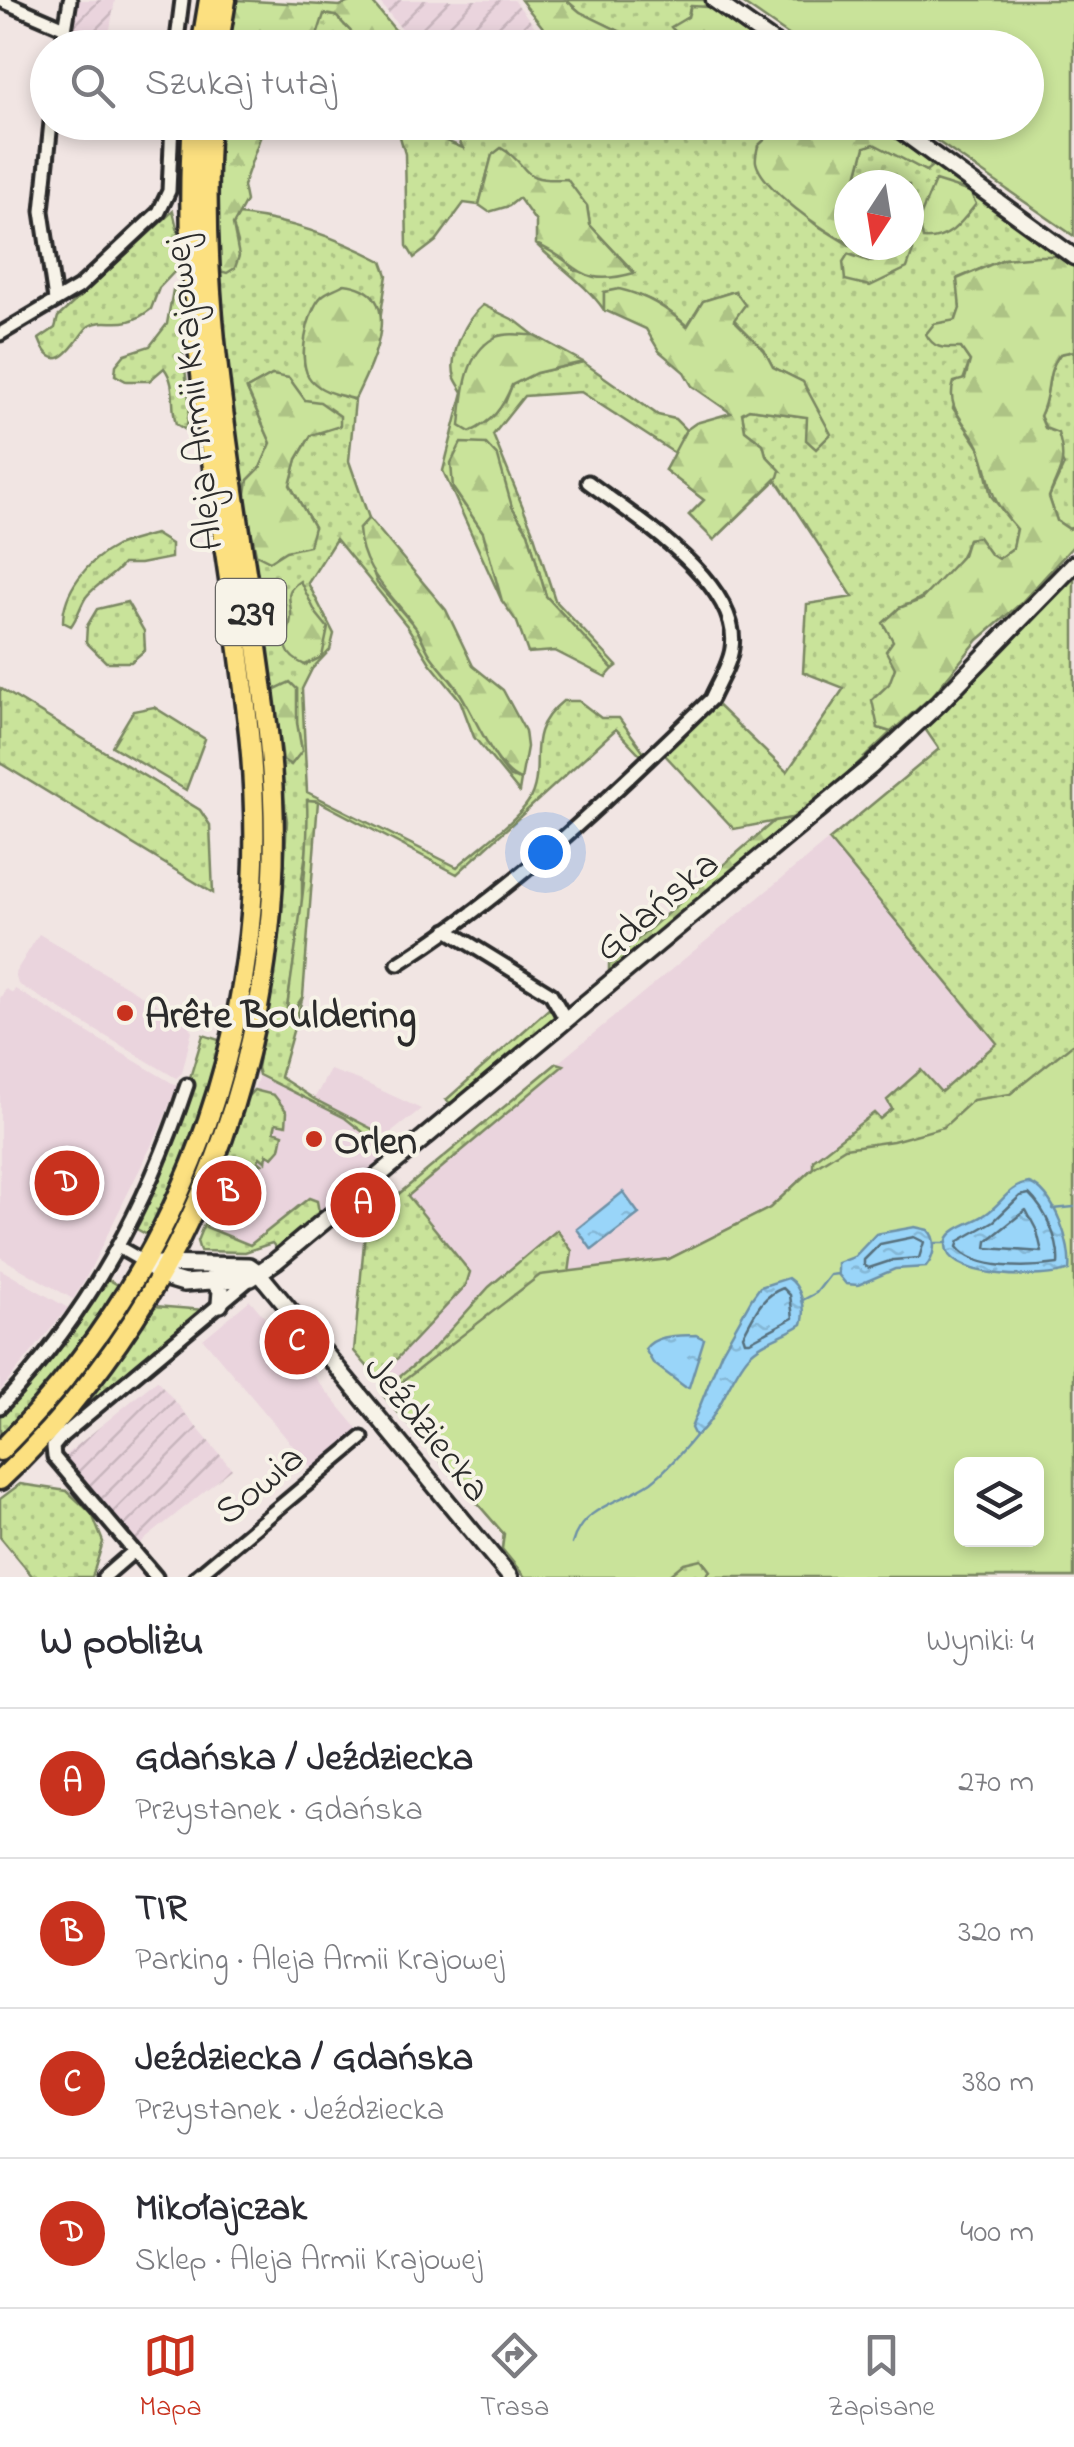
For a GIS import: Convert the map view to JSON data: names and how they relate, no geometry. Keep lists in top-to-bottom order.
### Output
{
  "streets": {
    "main road": ["Aleja Armii Krajowej", "239", "Gdańska"],
    "street": ["Jeździecka", "Sowia"]
  },
  "crossings": [
    ["Gdańska", "Jeździecka"]
  ],
  "places": ["Arête Bouldering", "Orlen"],
  "north": "bottom",
  "page": {
    "search": "Szukaj tutaj",
    "pins": [
      "D",
      "B",
      "A",
      "C"
    ],
    "heading": ["W pobliżu", "Wyniki: 4"],
    "list": [
      {
        "mark": "A",
        "name": "Gdańska / Jeździecka",
        "note": "Przystanek · Gdańska",
        "value": "270 m"
      },
      {
        "mark": "B",
        "name": "TIR",
        "note": "Parking · Aleja Armii Krajowej",
        "value": "320 m"
      },
      {
        "mark": "C",
        "name": "Jeździecka / Gdańska",
        "note": "Przystanek · Jeździecka",
        "value": "380 m"
      },
      {
        "mark": "D",
        "name": "Mikołajczak",
        "note": "Sklep · Aleja Armii Krajowej",
        "value": "400 m"
      }
    ],
    "nav": ["Mapa", "Trasa", "Zapisane"]
  }
}
